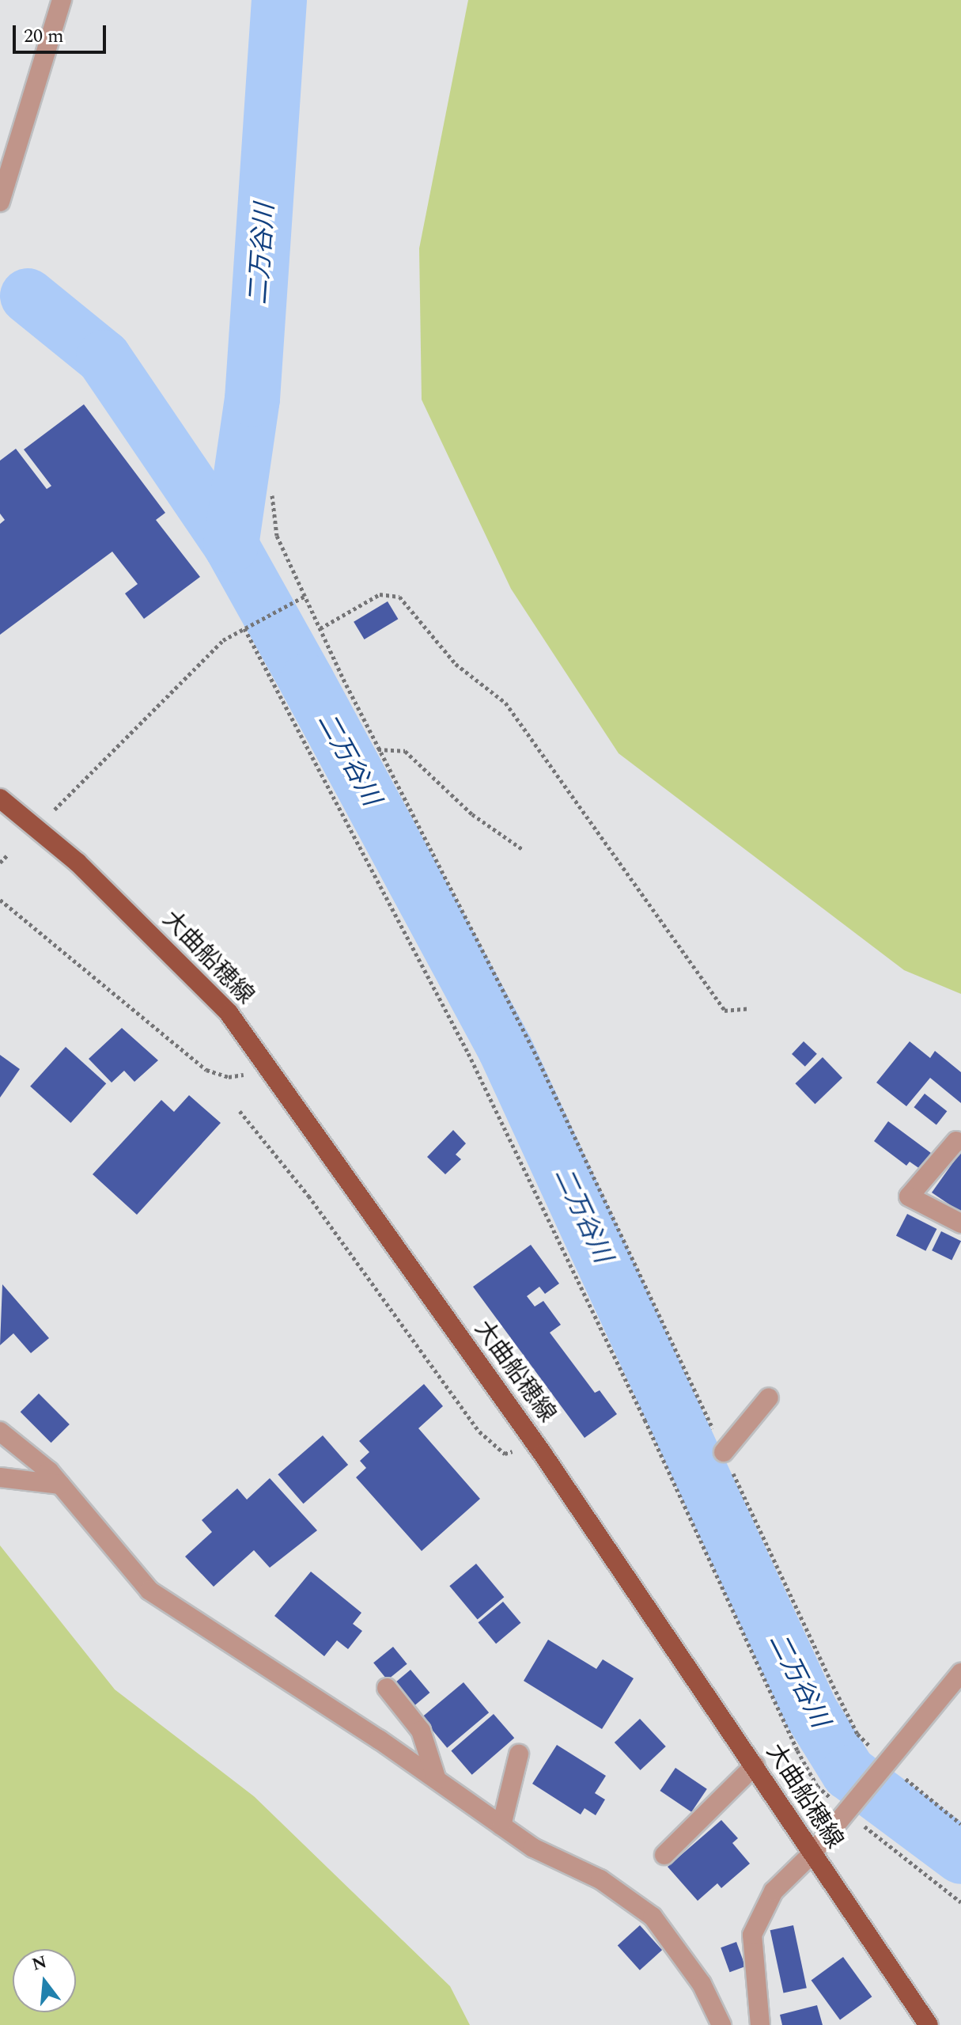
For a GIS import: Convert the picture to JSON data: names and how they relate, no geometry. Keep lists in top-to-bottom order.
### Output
{
  "streets": {
    "main road": ["大曲船穂線"]
  },
  "water": ["二万谷川"],
  "scale_bar": "20 m",
  "north": "top"
}
